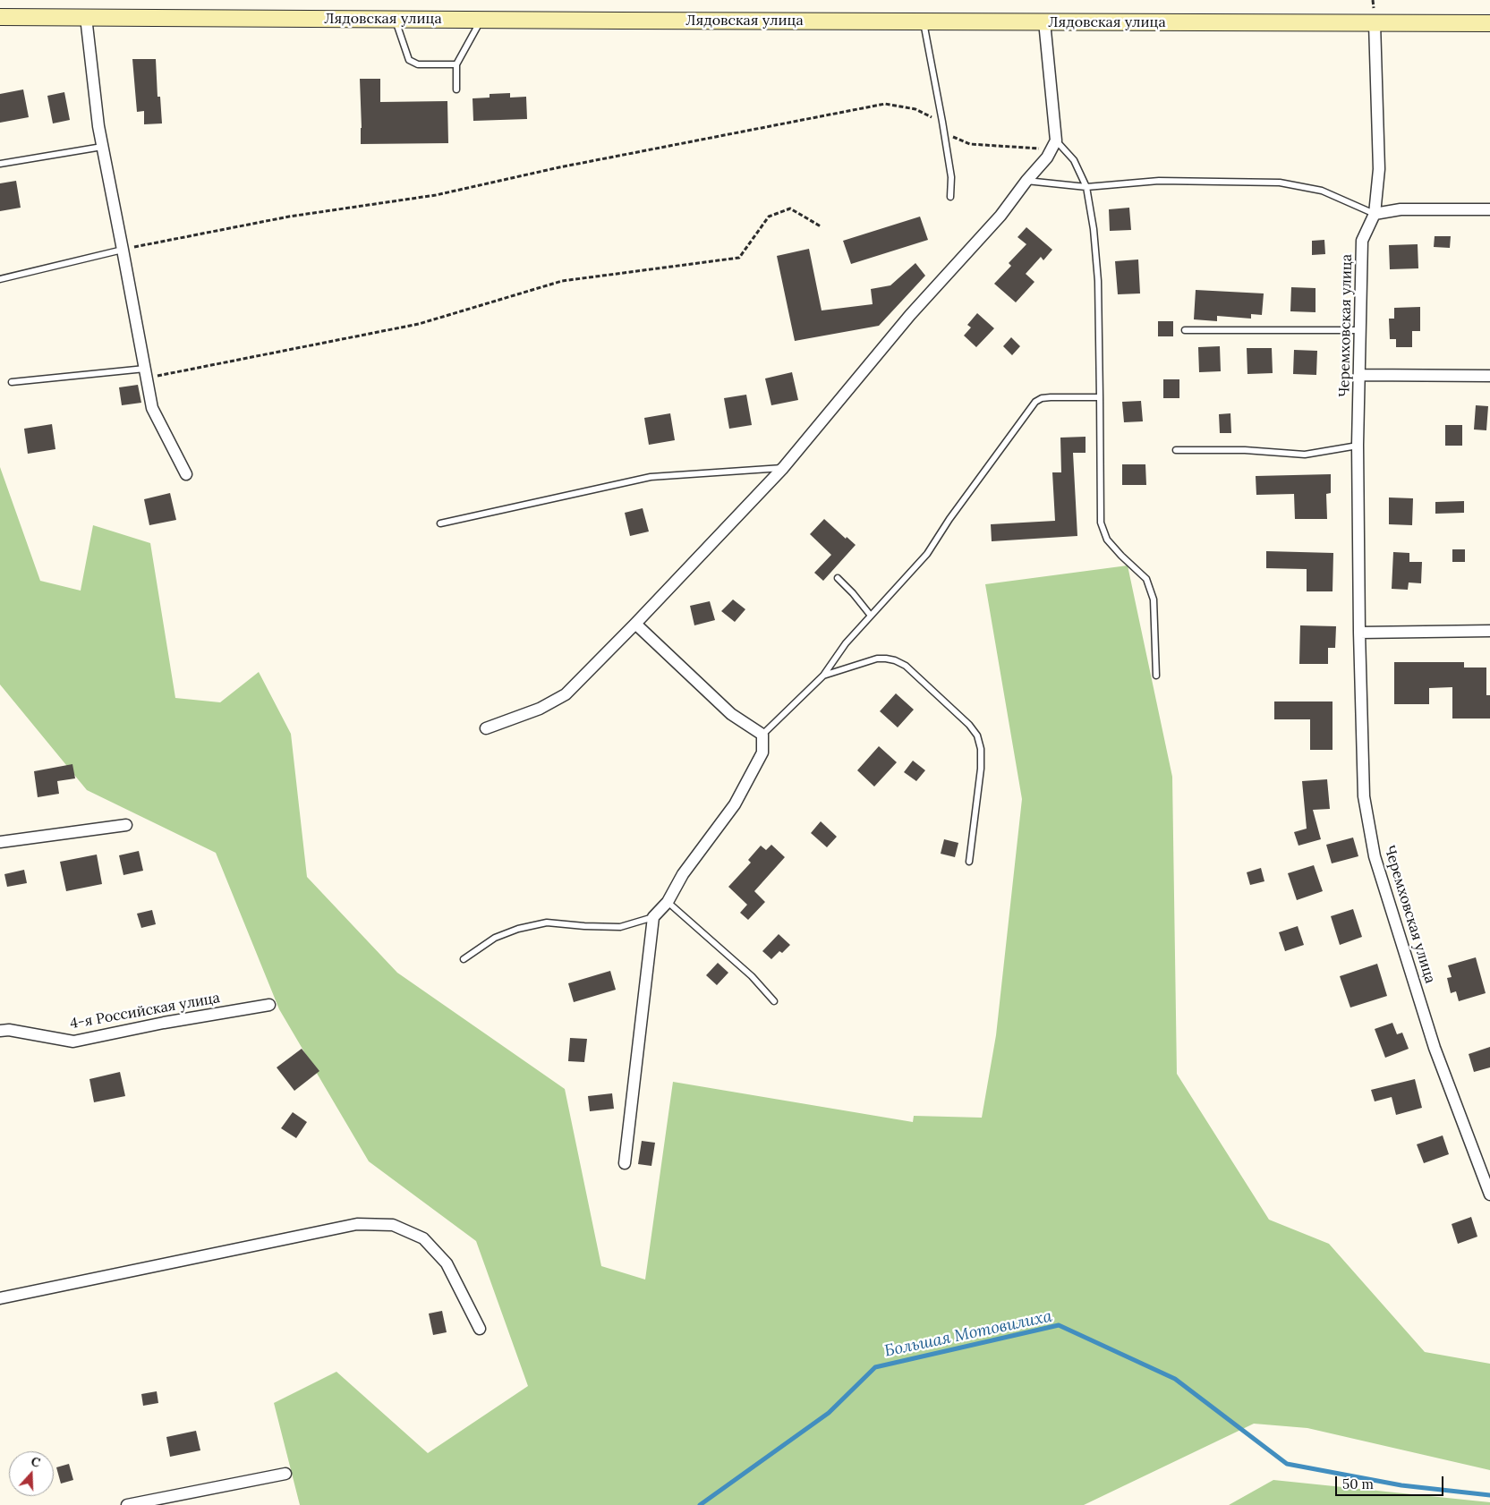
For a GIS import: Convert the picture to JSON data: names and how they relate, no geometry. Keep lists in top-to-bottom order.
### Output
{
  "streets": {
    "main road": ["Лядовская улица"],
    "street": ["Черемховская улица", "4-я Российская улица"]
  },
  "crossings": [
    ["Лядовская улица", "Черемховская улица"]
  ],
  "water": ["Большая Мотовилиха"],
  "scale_bar": "50 m",
  "north": "top"
}
